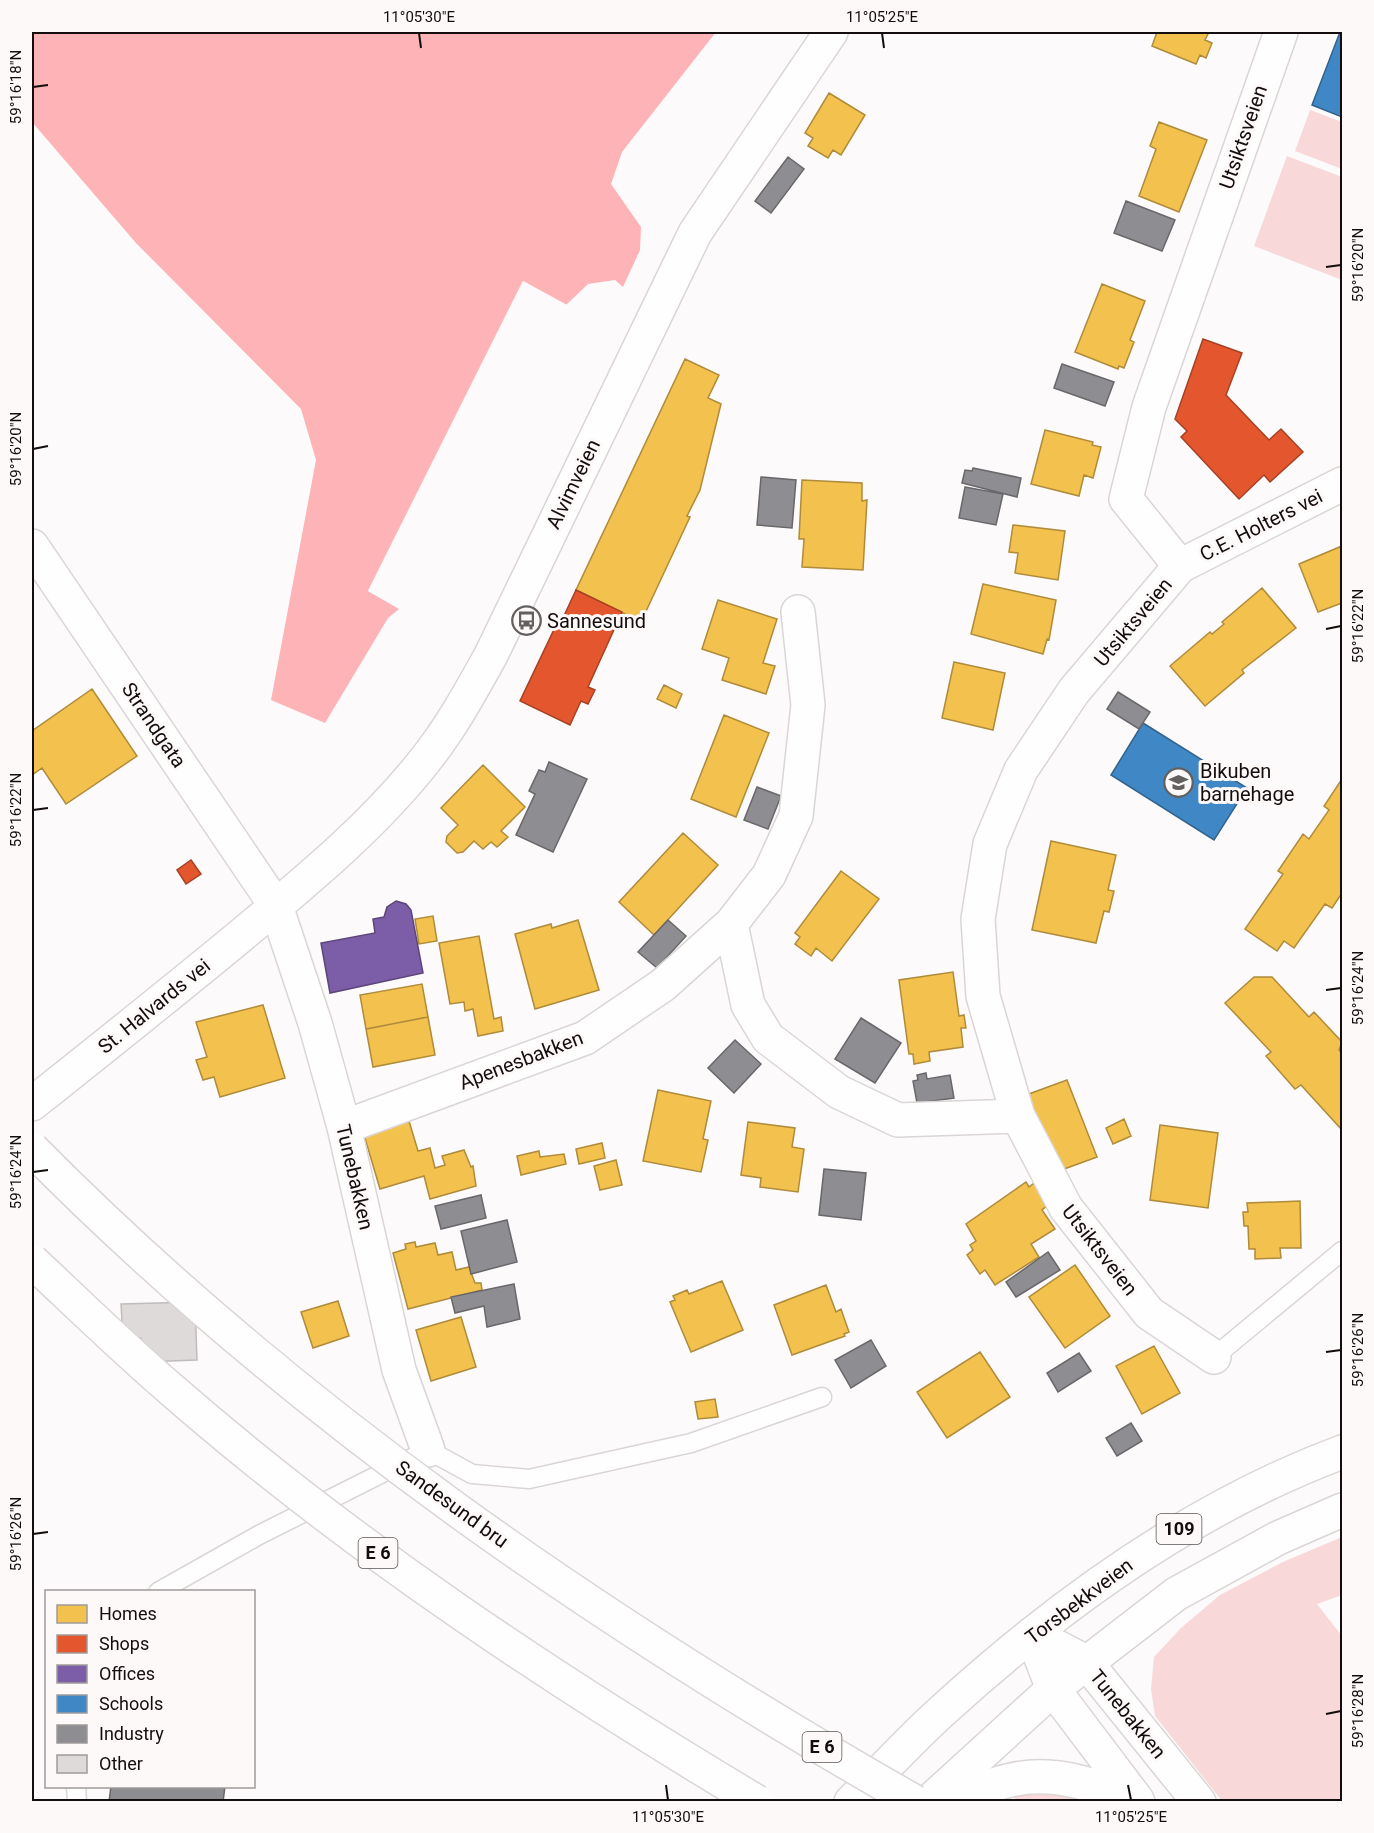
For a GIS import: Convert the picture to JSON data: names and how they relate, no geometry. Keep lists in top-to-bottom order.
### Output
{
  "streets": {
    "main road": [
      "Utsiktsveien",
      "Alvimveien",
      "C.E. Holters vei",
      "Strandgata",
      "St. Halvards vei",
      "Apenesbakken",
      "Tunebakken",
      "Sandesund bru",
      "109",
      "E 6",
      "Torsbekkveien"
    ]
  },
  "crossings": [
    ["Utsiktsveien", "C.E. Holters vei"],
    ["Alvimveien", "Strandgata"],
    ["Alvimveien", "St. Halvards vei"],
    ["Alvimveien", "Tunebakken"],
    ["Strandgata", "St. Halvards vei"],
    ["Strandgata", "Tunebakken"],
    ["St. Halvards vei", "Tunebakken"],
    ["Apenesbakken", "Tunebakken"],
    ["Tunebakken", "Torsbekkveien"]
  ],
  "places": {
    "bus stop": ["Sannesund"],
    "school or university": ["Bikuben barnehage"]
  },
  "legend": [
    "Homes",
    "Shops",
    "Offices",
    "Schools",
    "Industry",
    "Other"
  ],
  "coordinates": [
    "11°05'30\"E",
    "11°05'25\"E",
    "59°16'18\"N",
    "59°16'20\"N",
    "59°16'22\"N",
    "59°16'24\"N",
    "59°16'26\"N",
    "59°16'28\"N"
  ]
}
